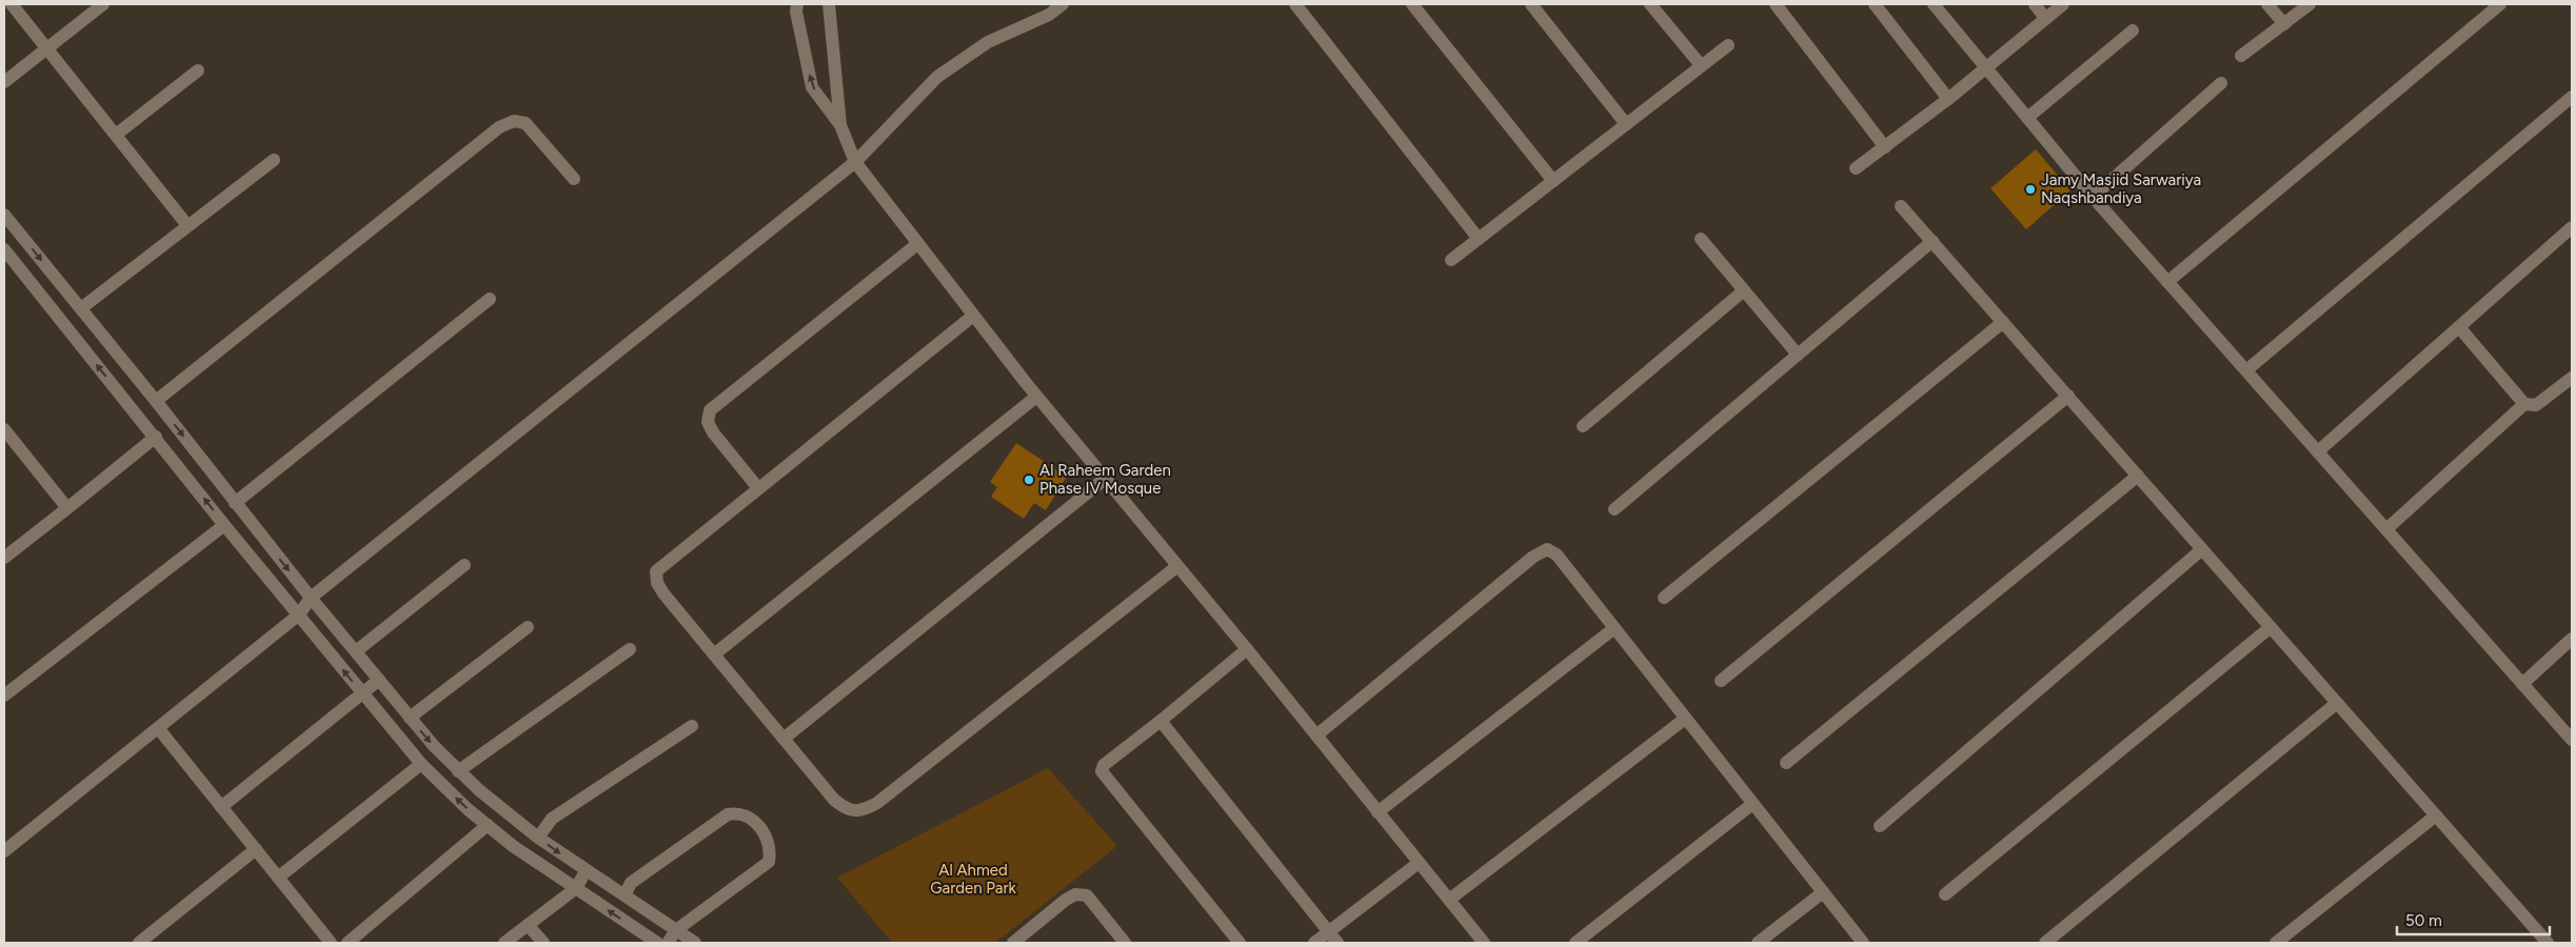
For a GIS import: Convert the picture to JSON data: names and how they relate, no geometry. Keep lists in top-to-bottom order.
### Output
{
  "parks": ["Al Ahmed Garden Park"],
  "places": ["Jamy Masjid Sarwariya Naqshbandiya", "Al Raheem Garden Phase IV Mosque"],
  "scale_bar": "50 m"
}
